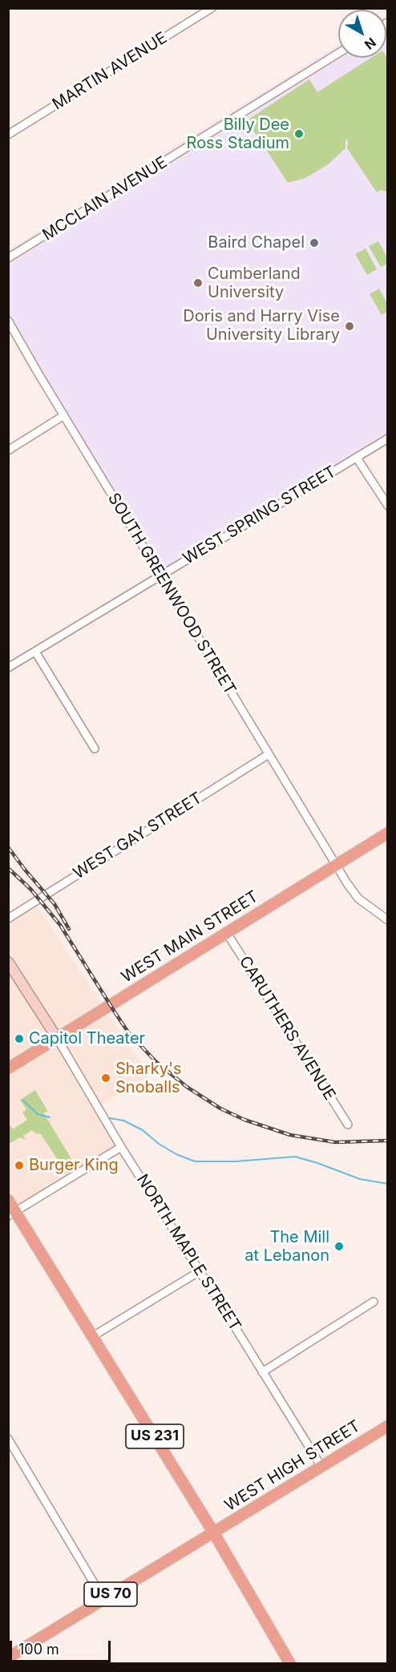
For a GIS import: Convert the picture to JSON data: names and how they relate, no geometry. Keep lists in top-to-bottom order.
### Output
{
  "streets": {
    "main road": [
      "WEST MAIN STREET",
      "US 231",
      "WEST HIGH STREET",
      "US 70"
    ],
    "street": [
      "MARTIN AVENUE",
      "MCCLAIN AVENUE",
      "WEST SPRING STREET",
      "SOUTH GREENWOOD STREET",
      "WEST GAY STREET",
      "CARUTHERS AVENUE",
      "NORTH MAPLE STREET"
    ]
  },
  "crossings": [
    ["WEST SPRING STREET", "SOUTH GREENWOOD STREET"],
    ["SOUTH GREENWOOD STREET", "WEST GAY STREET"],
    ["SOUTH GREENWOOD STREET", "WEST MAIN STREET"],
    ["WEST MAIN STREET", "CARUTHERS AVENUE"],
    ["WEST MAIN STREET", "NORTH MAPLE STREET"],
    ["NORTH MAPLE STREET", "WEST HIGH STREET"],
    ["US 231", "WEST HIGH STREET"],
    ["US 231", "US 70"],
    ["WEST HIGH STREET", "US 70"]
  ],
  "places": [
    "Billy Dee Ross Stadium",
    "Baird Chapel",
    "Cumberland University",
    "Doris and Harry Vise University Library",
    "Capitol Theater",
    "Sharky's Snoballs",
    "Burger King",
    "The Mill at Lebanon"
  ],
  "scale_bar": "100 m",
  "north": "bottom right"
}
